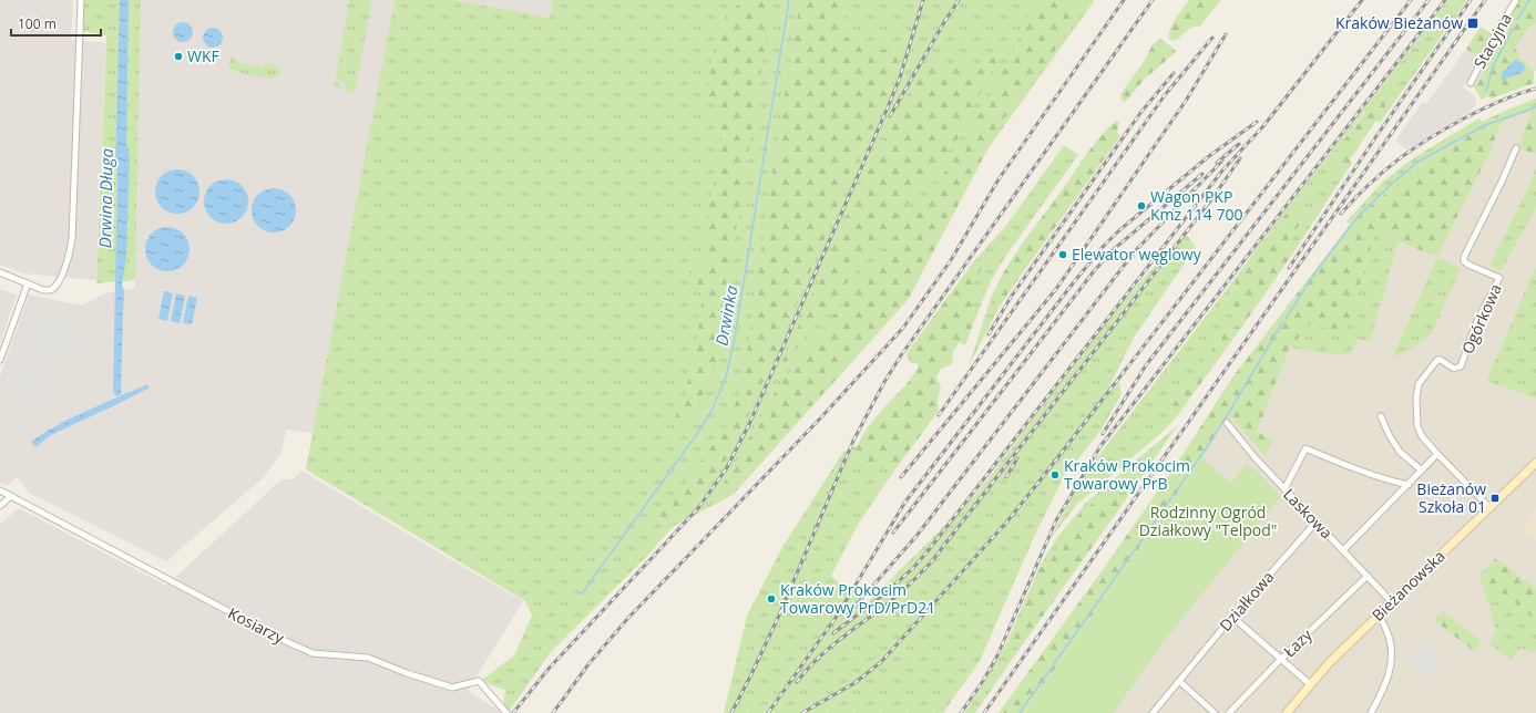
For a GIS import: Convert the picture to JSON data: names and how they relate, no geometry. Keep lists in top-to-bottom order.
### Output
{
  "streets": {
    "street": [
      "Stacyjna",
      "Ogórkowa",
      "Laskowa",
      "Bieżanowska",
      "Działkowa",
      "Kosiarzy",
      "Łazy"
    ]
  },
  "crossings": [
    ["Ogórkowa", "Bieżanowska"],
    ["Laskowa", "Bieżanowska"],
    ["Laskowa", "Działkowa"],
    ["Laskowa", "Łazy"]
  ],
  "water": ["Drwina Długa", "Drwinka"],
  "parks": ["Rodzinny Ogród Działkowy \"Telpod\""],
  "places": {
    "transit": ["Kraków Bieżanów", "Bieżanów Szkoła 01"],
    "other": [
      "WKF",
      "Wagon PKP Kmz 114 700",
      "Elewator węglowy",
      "Kraków Prokocim Towarowy PrB",
      "Kraków Prokocim Towarowy PrD/PrD21"
    ]
  },
  "scale_bar": "100 m"
}
